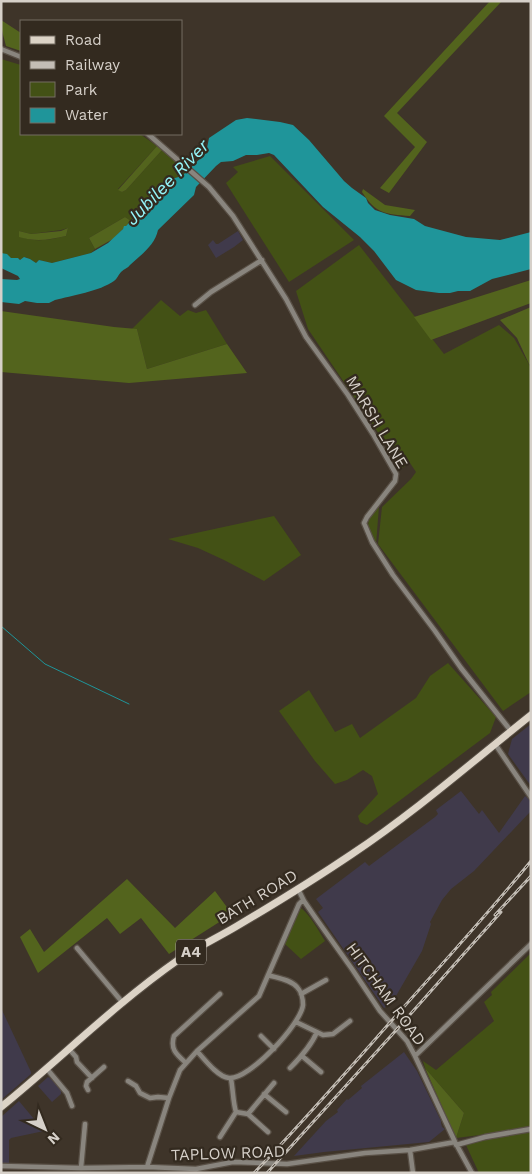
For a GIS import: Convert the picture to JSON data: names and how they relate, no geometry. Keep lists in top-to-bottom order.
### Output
{
  "streets": {
    "main road": ["BATH ROAD", "A4"],
    "street": ["MARSH LANE", "HITCHAM ROAD", "TAPLOW ROAD"]
  },
  "crossings": [
    ["MARSH LANE", "BATH ROAD"],
    ["BATH ROAD", "HITCHAM ROAD"],
    ["HITCHAM ROAD", "TAPLOW ROAD"]
  ],
  "water": ["Jubilee River"],
  "legend": [
    "Road",
    "Railway",
    "Park",
    "Water"
  ],
  "north": "bottom right"
}
